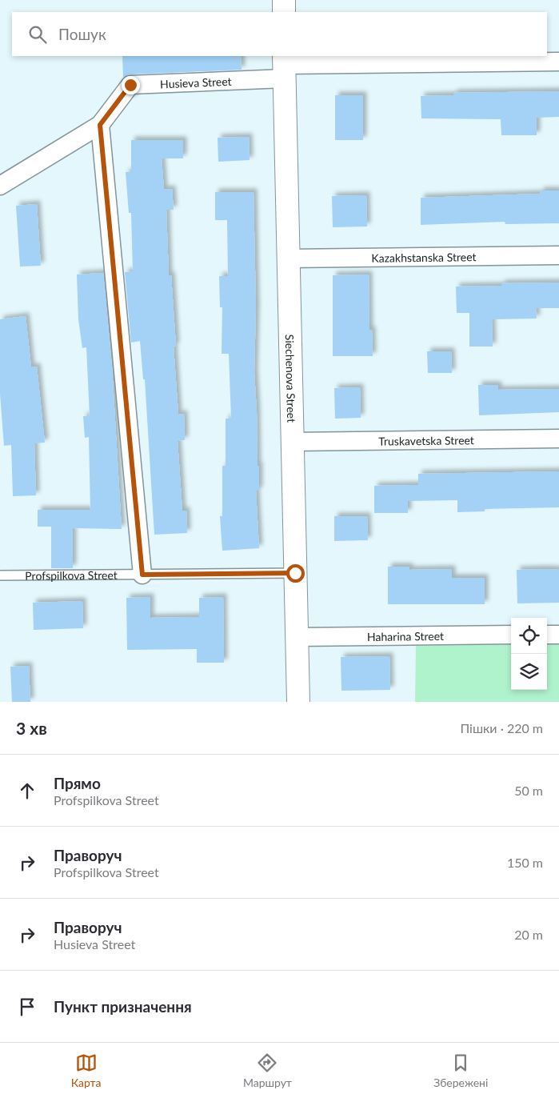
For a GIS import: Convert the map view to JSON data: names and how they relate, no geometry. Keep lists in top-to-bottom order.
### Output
{
  "streets": {
    "street": [
      "Husieva Street",
      "Kazakhstanska Street",
      "Siechenova Street",
      "Truskavetska Street",
      "Haharina Street"
    ],
    "lane": ["Profspilkova Street"]
  },
  "crossings": [
    ["Husieva Street", "Siechenova Street"],
    ["Kazakhstanska Street", "Siechenova Street"],
    ["Siechenova Street", "Truskavetska Street"],
    ["Siechenova Street", "Profspilkova Street"],
    ["Siechenova Street", "Haharina Street"]
  ],
  "page": {
    "search": "Пошук",
    "heading": ["3 хв", "Пішки · 220 m"],
    "list": [
      ["Прямо", "Profspilkova Street", "50 m"],
      ["Праворуч", "Profspilkova Street", "150 m"],
      ["Праворуч", "Husieva Street", "20 m"],
      "Пункт призначення"
    ],
    "nav": ["Карта", "Маршрут", "Збережені"]
  }
}
